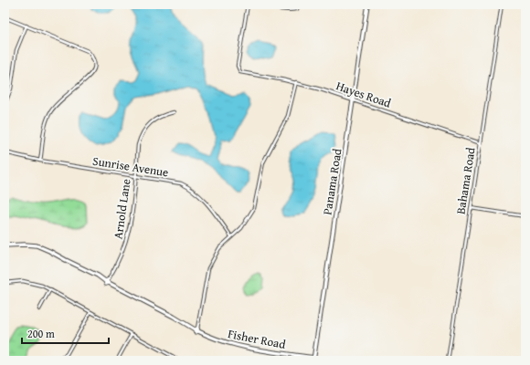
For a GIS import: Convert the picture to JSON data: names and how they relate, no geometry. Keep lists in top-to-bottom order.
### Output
{
  "streets": {
    "street": [
      "Hayes Road",
      "Sunrise Avenue",
      "Bahama Road",
      "Panama Road",
      "Arnold Lane",
      "Fisher Road"
    ]
  },
  "crossings": [
    ["Hayes Road", "Bahama Road"],
    ["Hayes Road", "Panama Road"],
    ["Sunrise Avenue", "Arnold Lane"],
    ["Panama Road", "Fisher Road"],
    ["Arnold Lane", "Fisher Road"]
  ],
  "scale_bar": "200 m"
}
